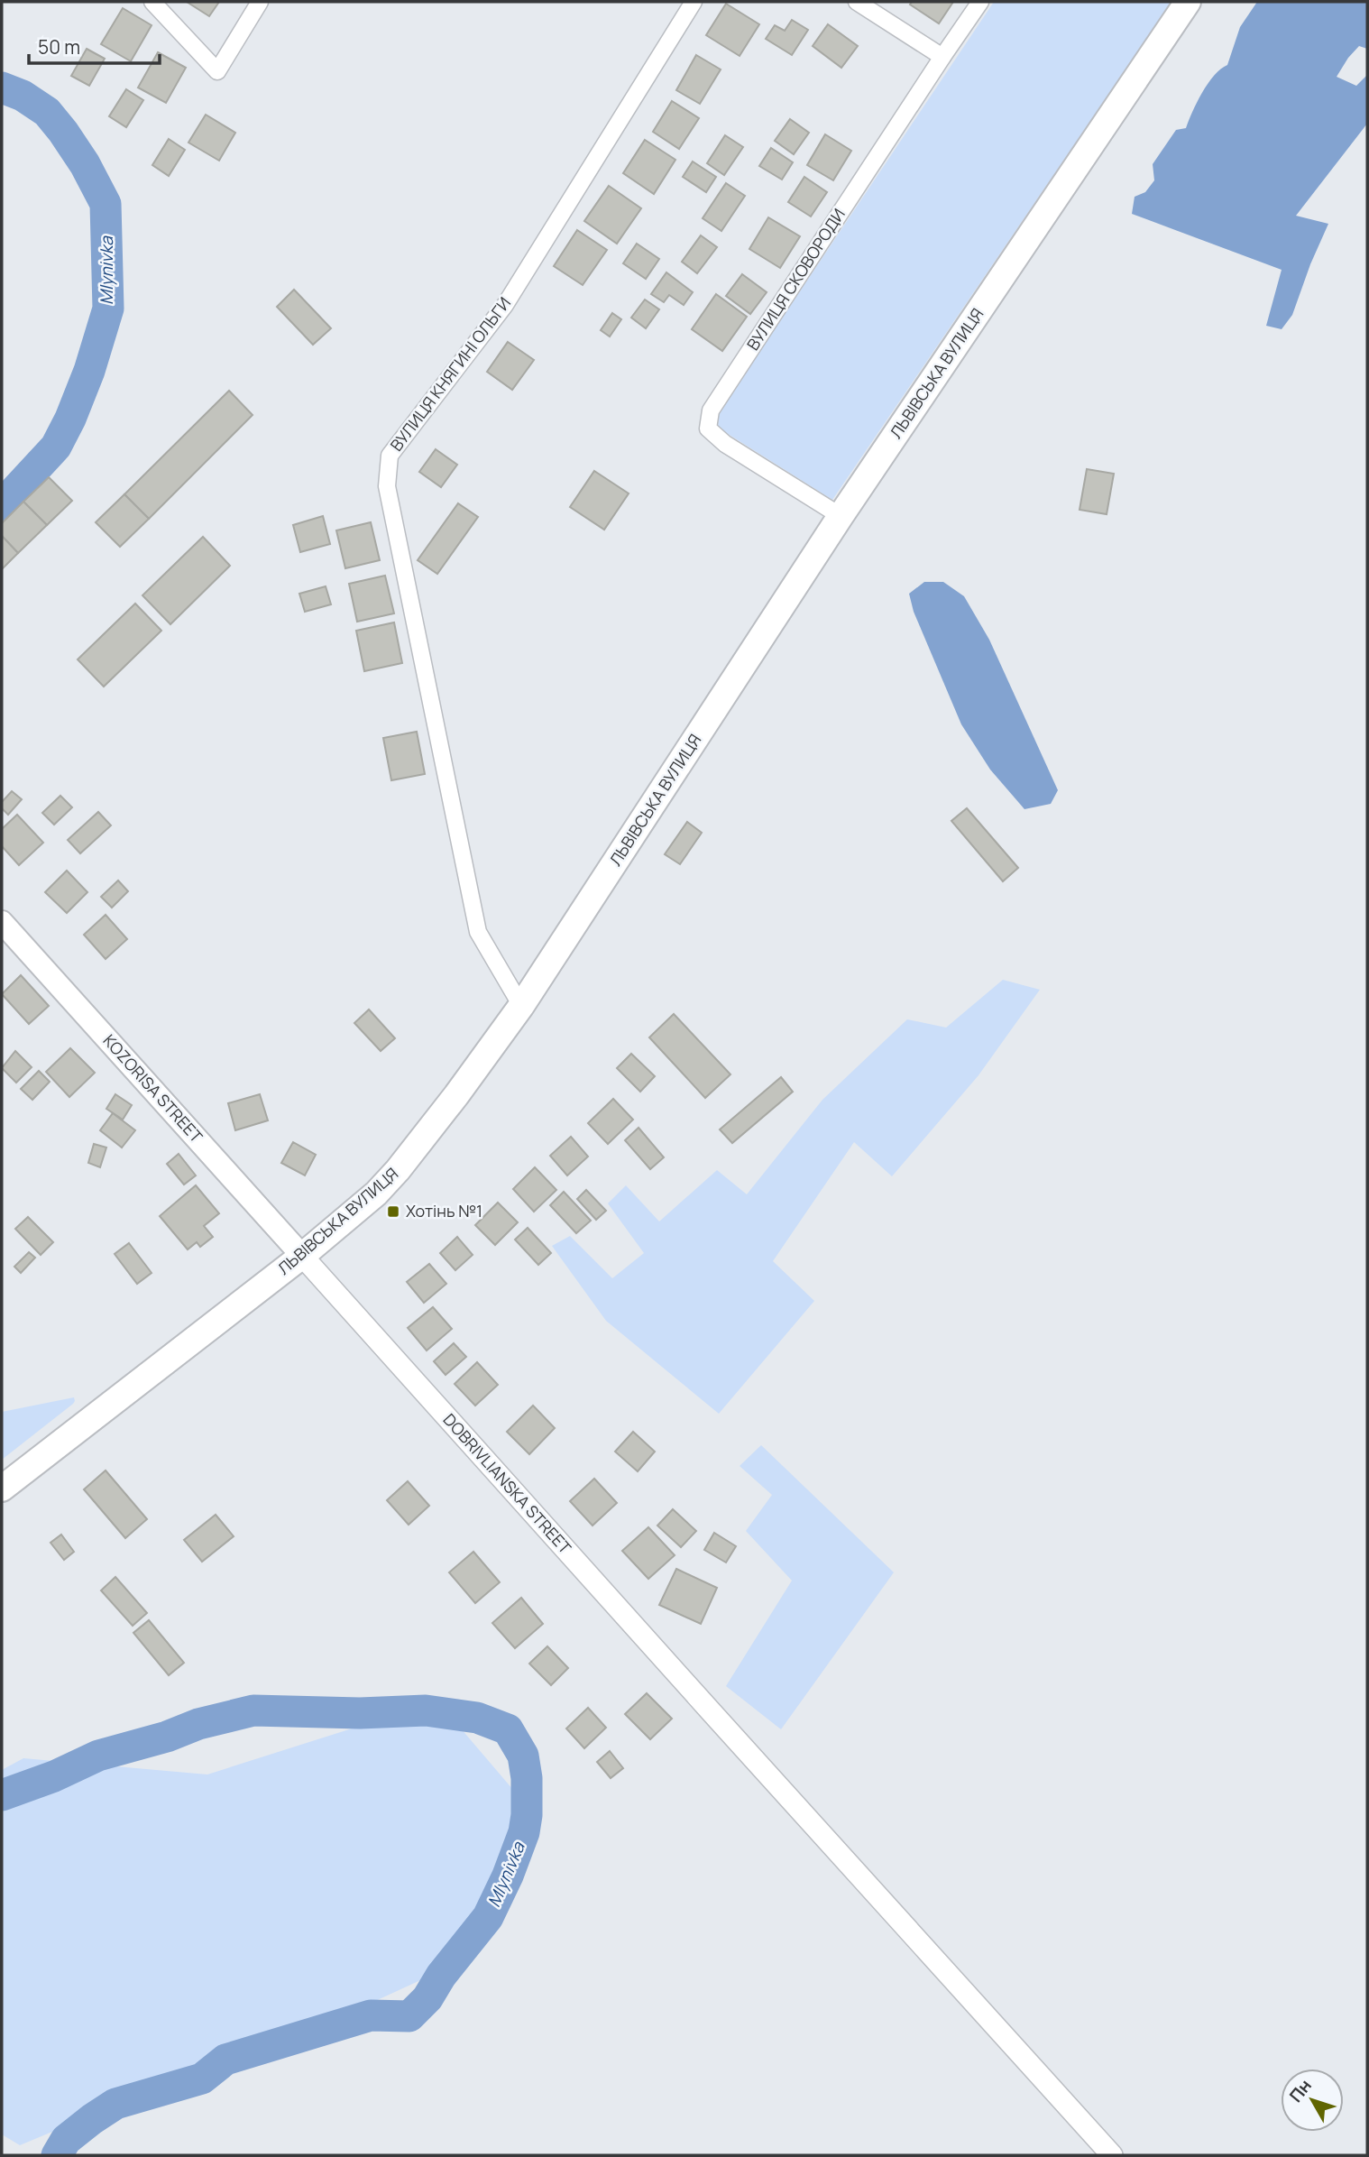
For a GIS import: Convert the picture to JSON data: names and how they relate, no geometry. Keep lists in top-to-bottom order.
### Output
{
  "streets": {
    "main road": ["ЛЬВІВСЬКА ВУЛИЦЯ", "KOZORISA STREET"],
    "street": ["ВУЛИЦЯ СКОВОРОДИ", "ВУЛИЦЯ КНЯГИНІ ОЛЬГИ", "DOBRIVLIANSKA STREET"]
  },
  "crossings": [
    ["ВУЛИЦЯ СКОВОРОДИ", "ЛЬВІВСЬКА ВУЛИЦЯ"],
    ["ЛЬВІВСЬКА ВУЛИЦЯ", "ВУЛИЦЯ КНЯГИНІ ОЛЬГИ"],
    ["ЛЬВІВСЬКА ВУЛИЦЯ", "KOZORISA STREET"],
    ["ЛЬВІВСЬКА ВУЛИЦЯ", "DOBRIVLIANSKA STREET"],
    ["KOZORISA STREET", "DOBRIVLIANSKA STREET"]
  ],
  "water": ["Mlynivka"],
  "places": {
    "transit": ["Хотінь №1"]
  },
  "scale_bar": "50 m",
  "north": "top left"
}
